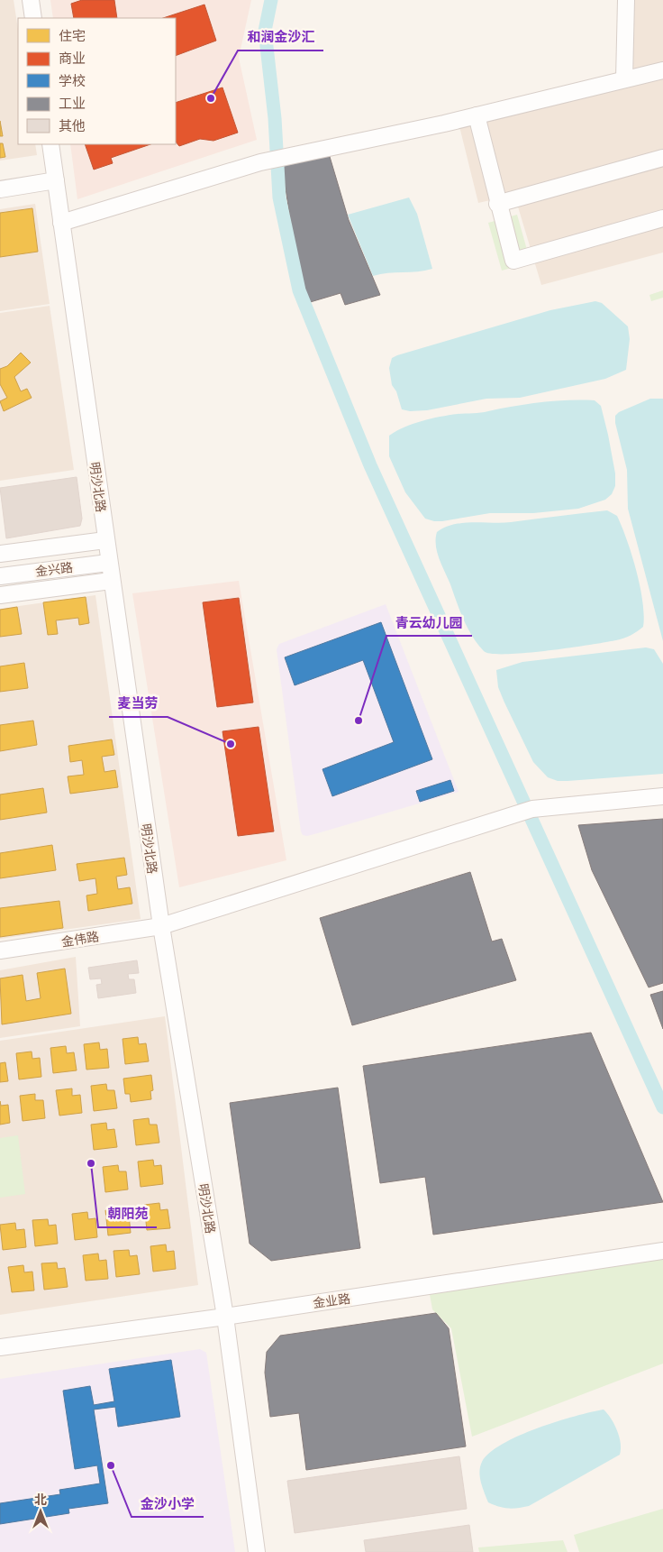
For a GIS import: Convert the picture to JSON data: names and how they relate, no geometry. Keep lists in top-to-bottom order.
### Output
{
  "streets": {
    "street": [
      "明沙北路",
      "金兴路",
      "金伟路",
      "金业路"
    ]
  },
  "crossings": [
    ["明沙北路", "金兴路"],
    ["明沙北路", "金伟路"],
    ["明沙北路", "金业路"]
  ],
  "places": [
    "和润金沙汇",
    "青云幼儿园",
    "麦当劳",
    "朝阳苑",
    "金沙小学"
  ],
  "legend": [
    "住宅",
    "商业",
    "学校",
    "工业",
    "其他"
  ],
  "north": "top"
}
